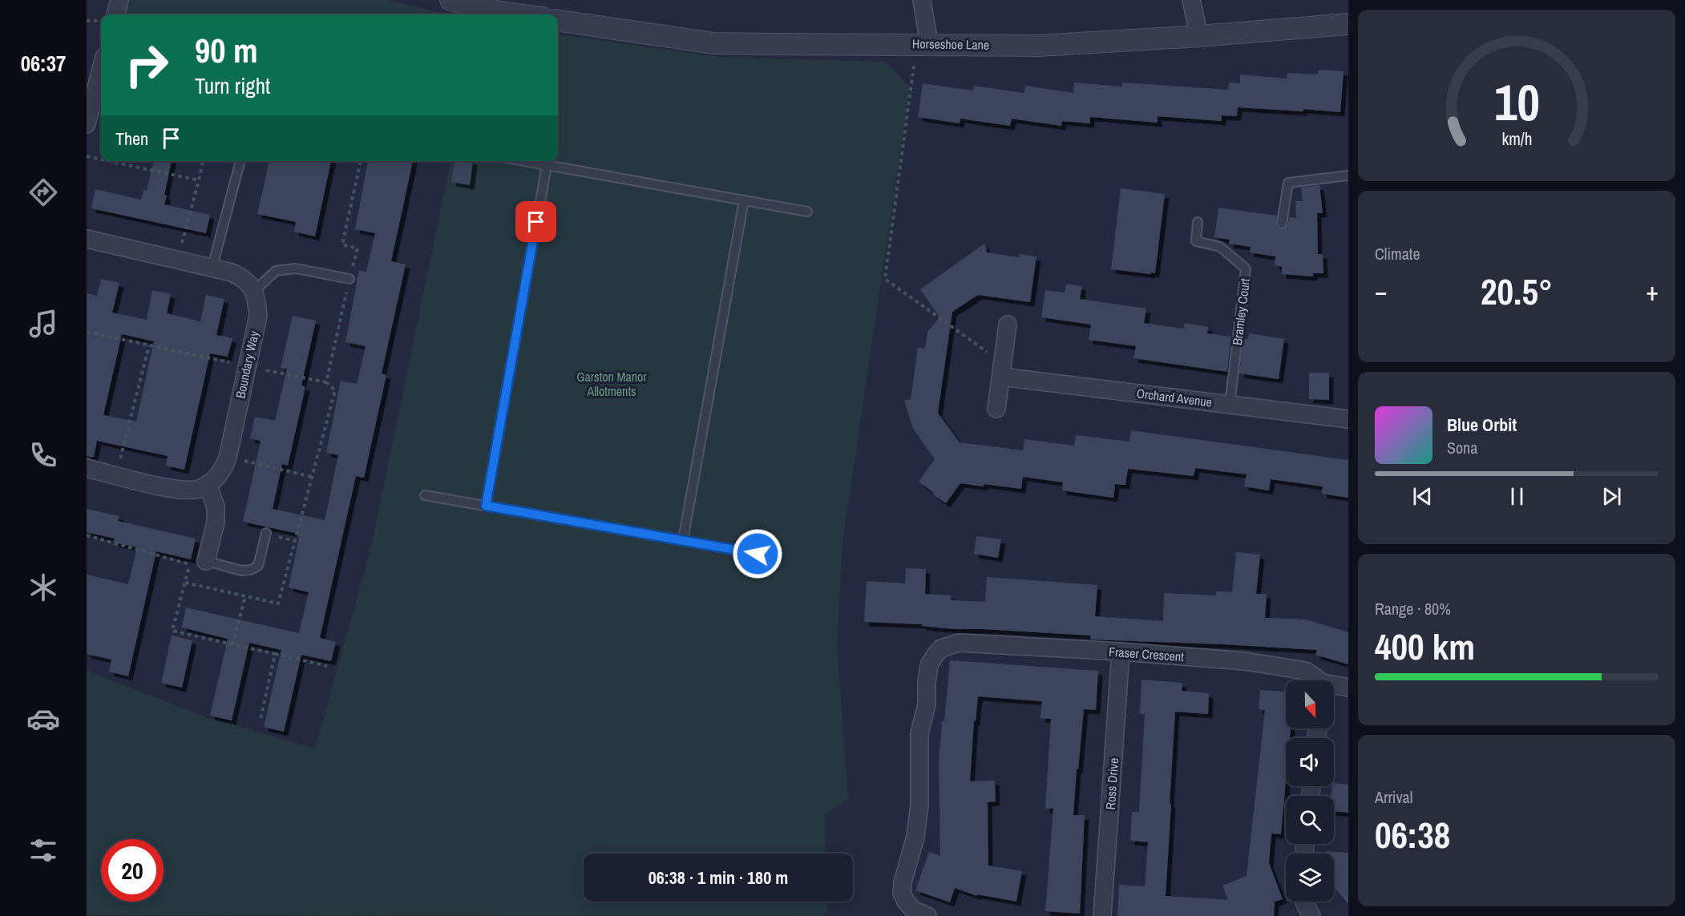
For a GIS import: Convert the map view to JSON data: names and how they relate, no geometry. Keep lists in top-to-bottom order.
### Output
{
  "streets": {
    "street": [
      "Horseshoe Lane",
      "Boundary Way",
      "Orchard Avenue",
      "Fraser Crescent",
      "Ross Drive"
    ],
    "lane": ["Bramley Court"]
  },
  "crossings": [
    ["Bramley Court", "Orchard Avenue"],
    ["Fraser Crescent", "Ross Drive"]
  ],
  "parks": ["Garston Manor Allotments"],
  "north": "bottom",
  "page": {
    "tabs": "06:37",
    "turn": ["90 m", "Turn right"],
    "then": "Then",
    "tile": [
      "Climate",
      ["Range · 80%", "400 km"],
      ["Arrival", "06:38"]
    ],
    "heat": ["−", "20.5°", "+"],
    "song": ["Blue Orbit", "Sona"],
    "limit": "20",
    "trip": "06:38 · 1 min · 180 m",
    "gauge": ["10", "km/h"]
  }
}
